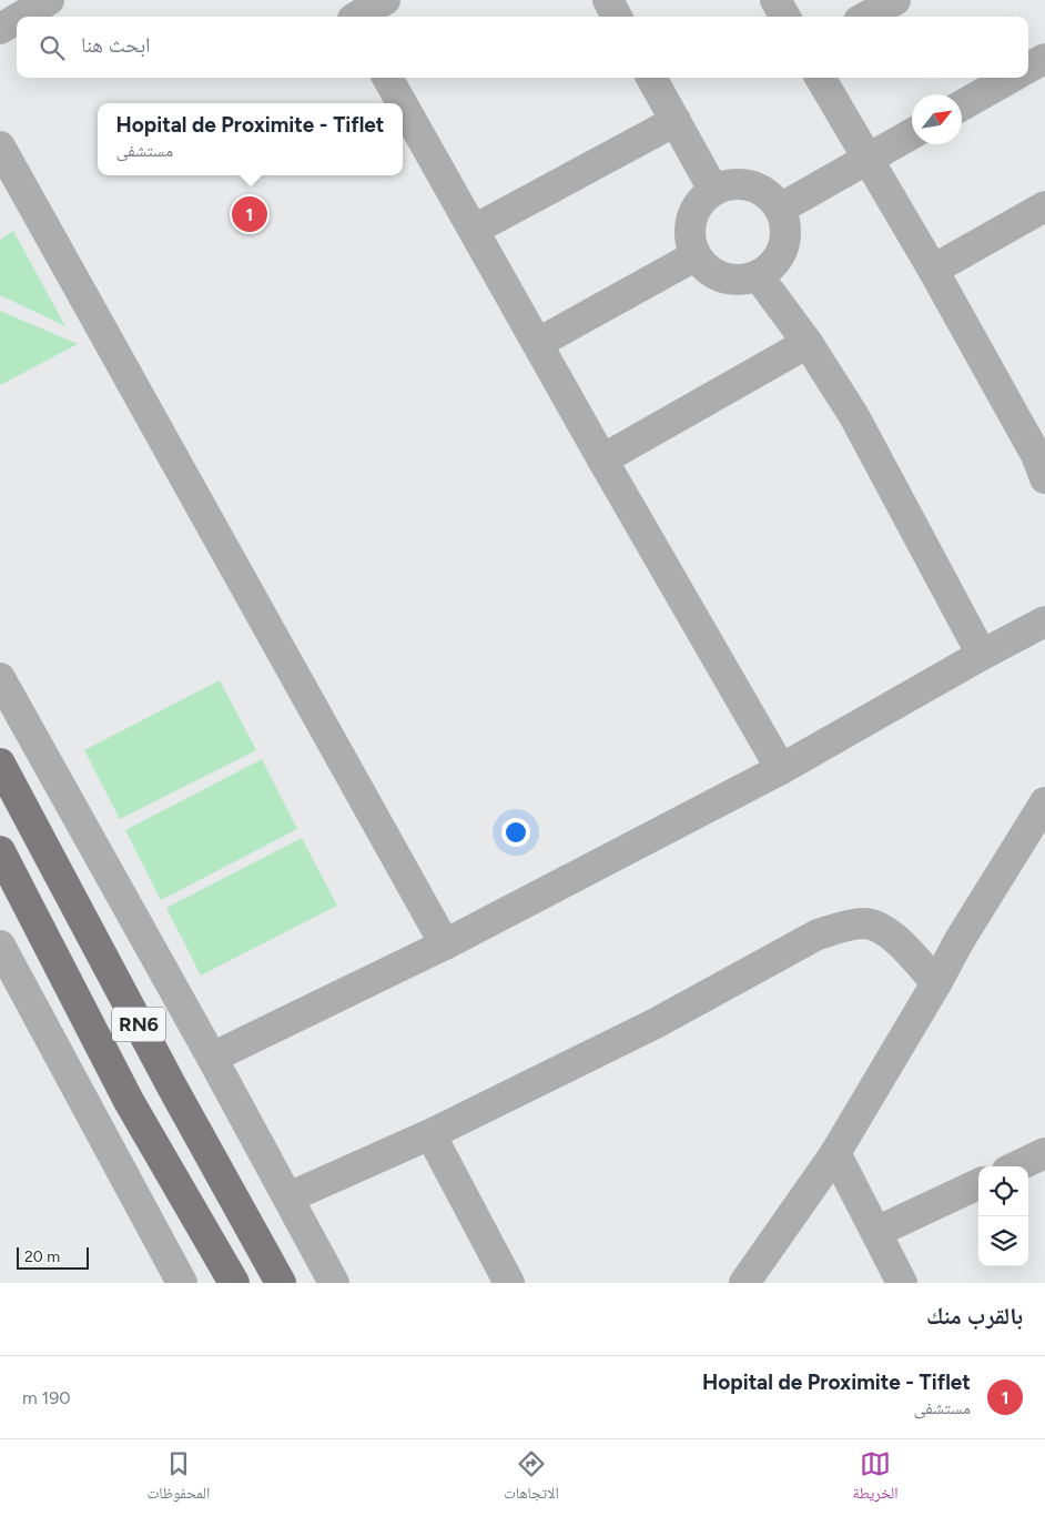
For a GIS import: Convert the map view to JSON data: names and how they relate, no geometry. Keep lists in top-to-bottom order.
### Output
{
  "streets": {
    "main road": ["RN6"]
  },
  "scale_bar": "20 m",
  "north": "top right",
  "page": {
    "search": "ابحث هنا",
    "popup": ["Hopital de Proximite - Tiflet", "مستشفى"],
    "pins": "1",
    "scale": "20 m",
    "heading": "بالقرب منك",
    "list": [
      {
        "mark": "1",
        "name": "Hopital de Proximite - Tiflet",
        "note": "مستشفى",
        "value": "190 m"
      }
    ],
    "nav": ["الخريطة", "الاتجاهات", "المحفوظات"]
  }
}
